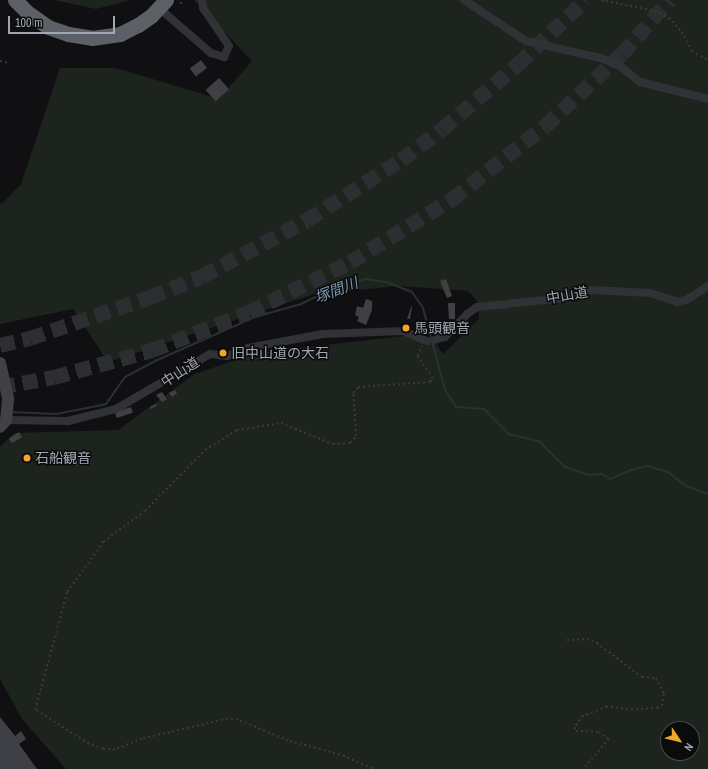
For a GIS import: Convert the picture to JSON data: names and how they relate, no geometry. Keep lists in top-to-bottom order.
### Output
{
  "streets": {
    "street": ["中山道"]
  },
  "water": ["塚間川"],
  "places": ["馬頭観音", "旧中山道の大石", "石船観音"],
  "scale_bar": "100 m",
  "north": "bottom right"
}
